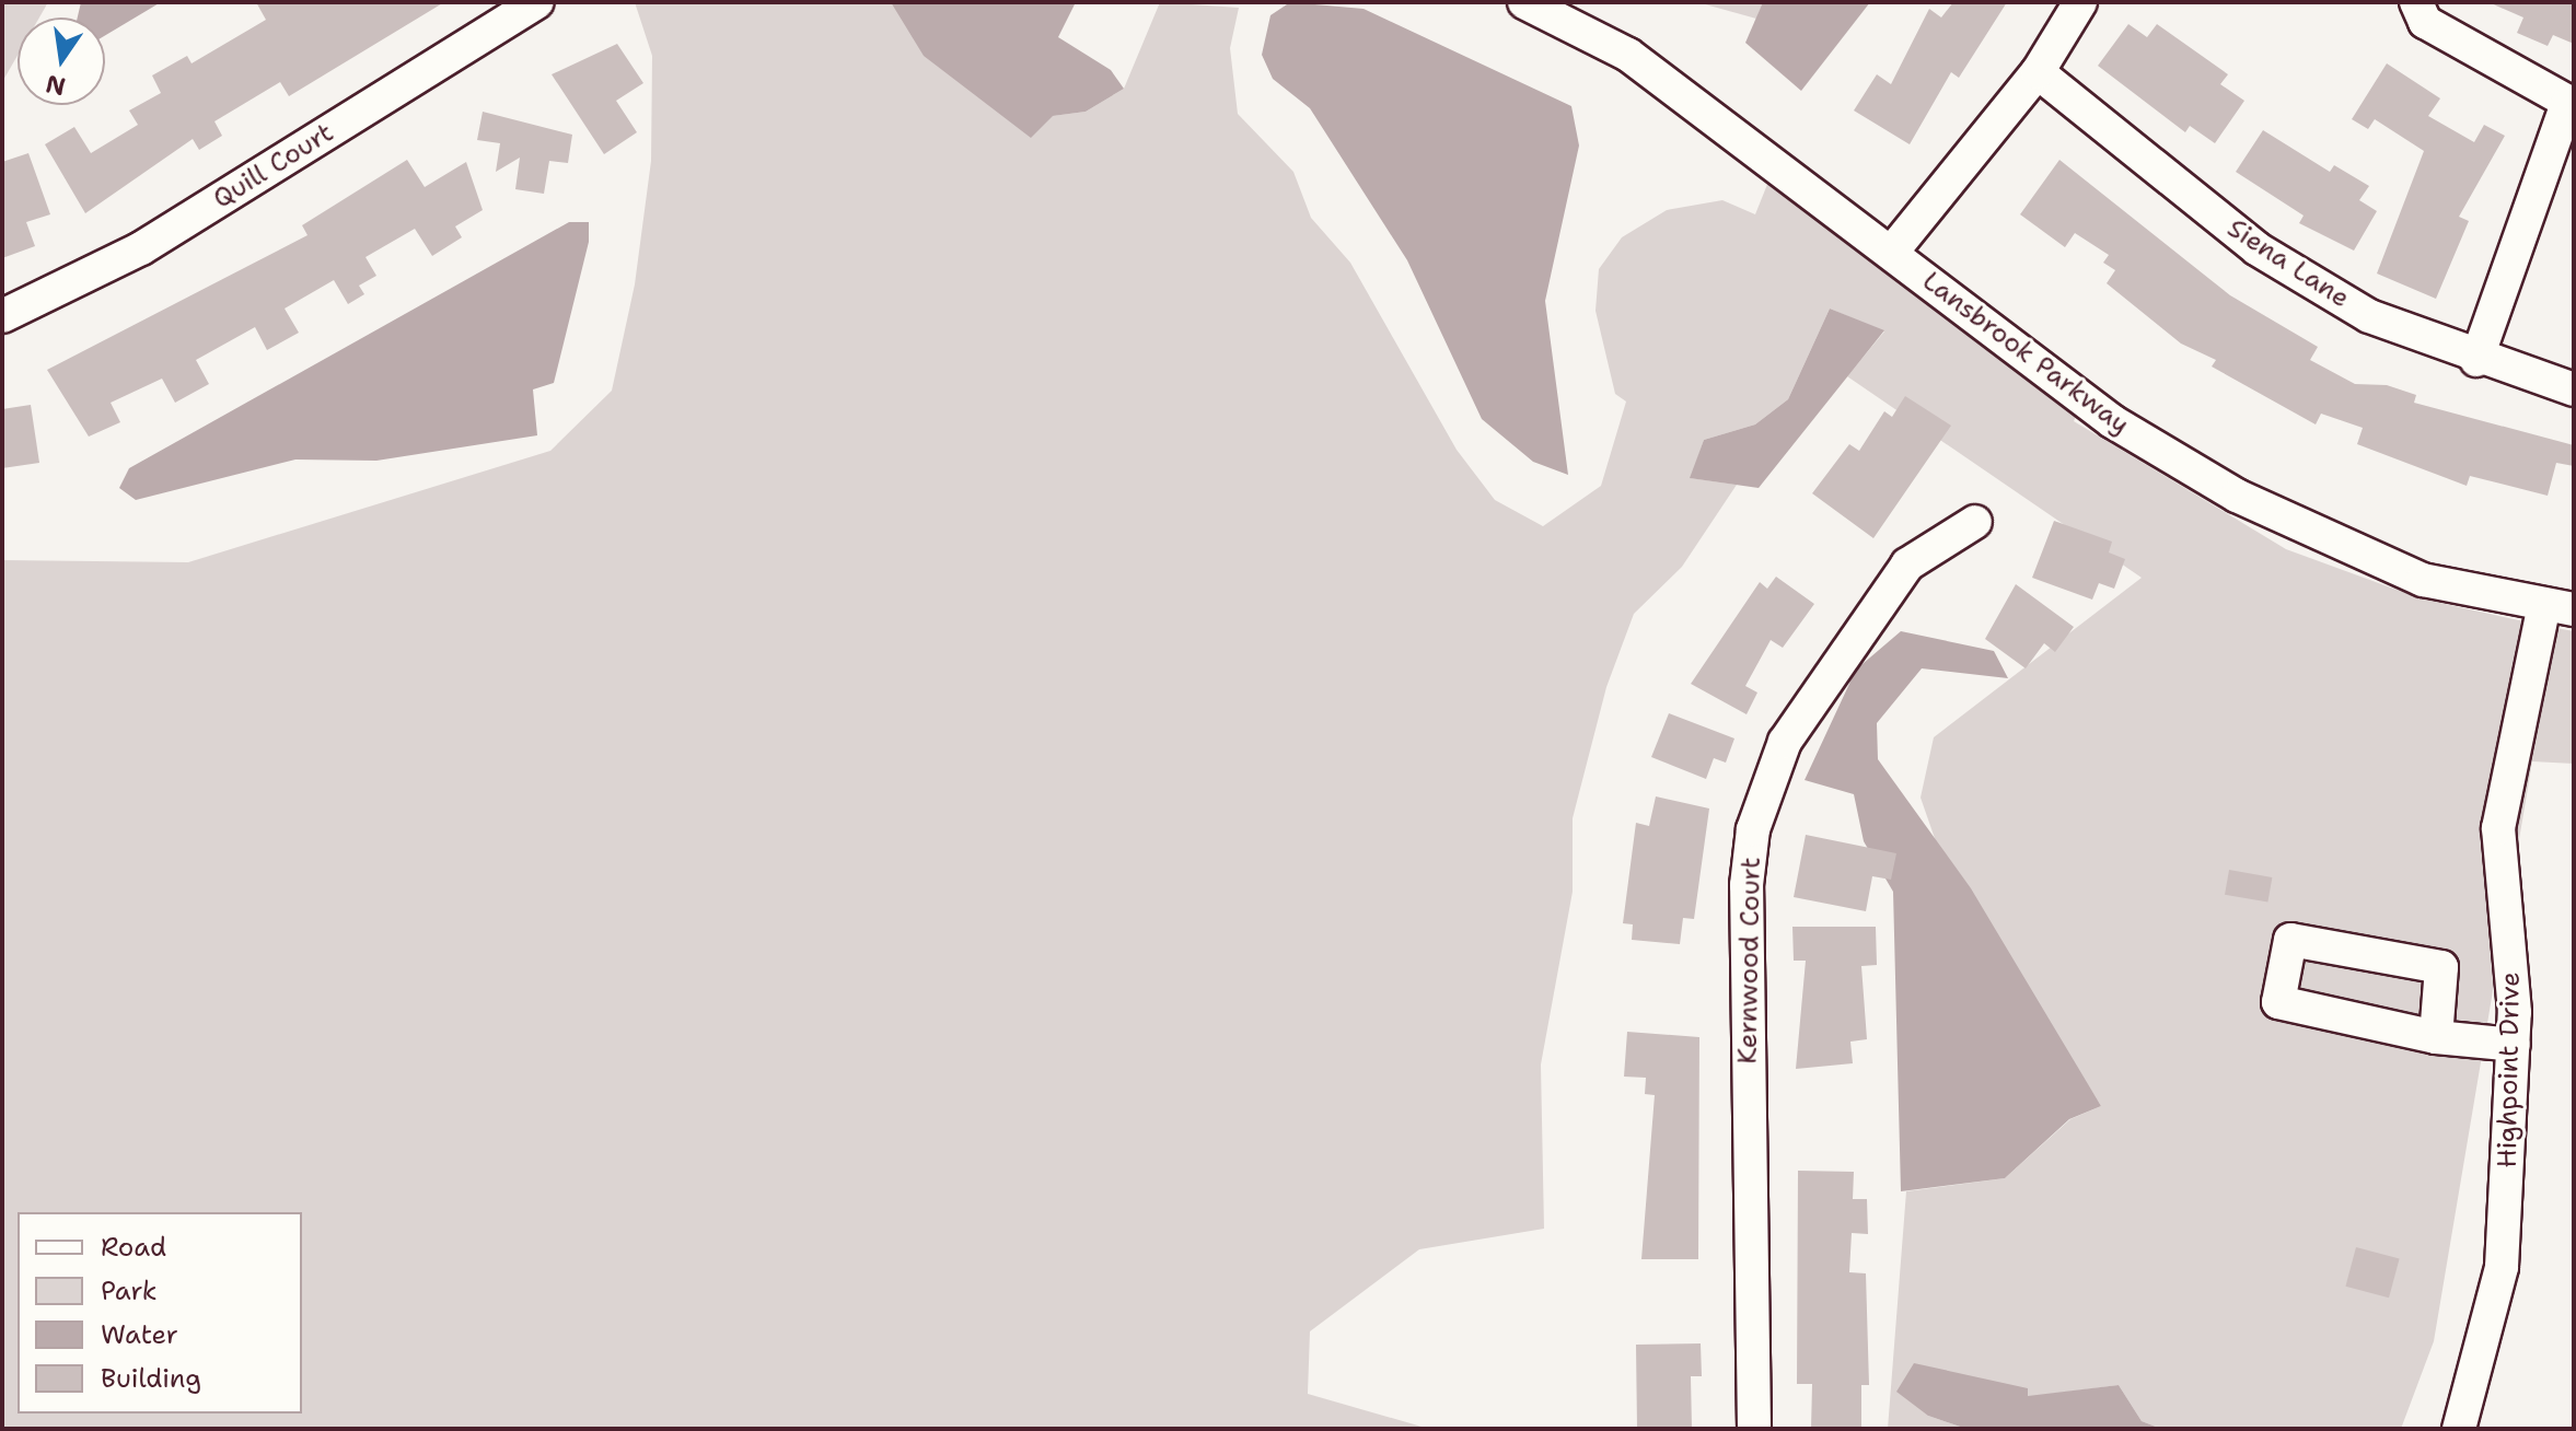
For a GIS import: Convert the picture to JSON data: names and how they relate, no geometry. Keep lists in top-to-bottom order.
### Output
{
  "streets": {
    "street": [
      "Quill Court",
      "Siena Lane",
      "Lansbrook Parkway",
      "Kernwood Court",
      "Highpoint Drive"
    ]
  },
  "crossings": [
    ["Lansbrook Parkway", "Highpoint Drive"]
  ],
  "legend": [
    "Road",
    "Park",
    "Water",
    "Building"
  ],
  "north": "bottom"
}
